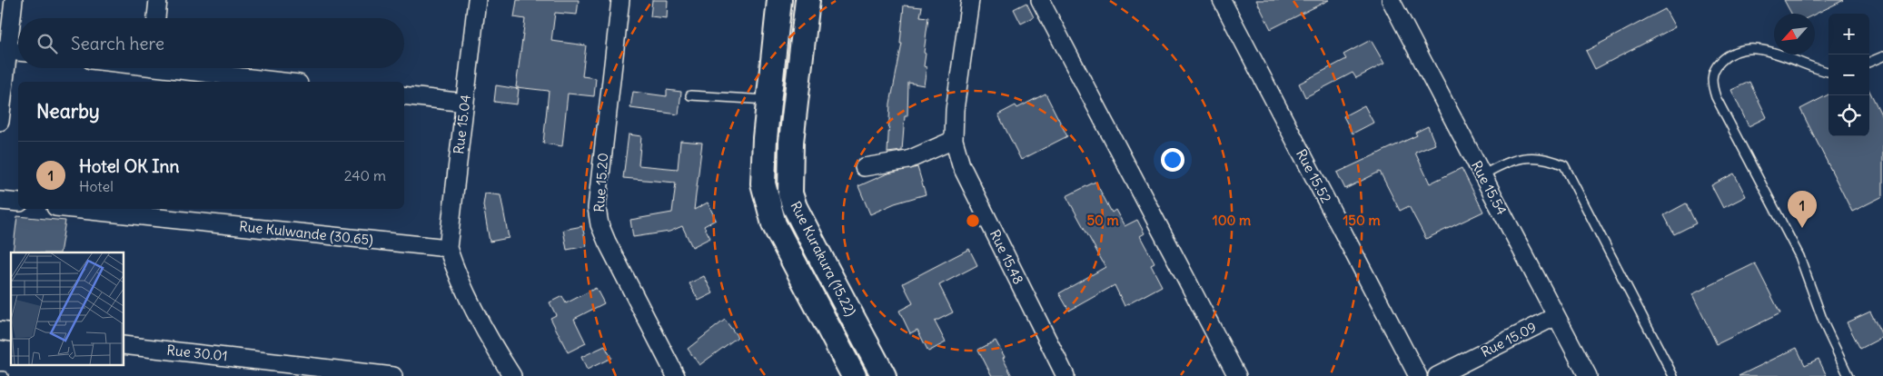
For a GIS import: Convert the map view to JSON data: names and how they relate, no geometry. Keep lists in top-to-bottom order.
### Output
{
  "streets": {
    "main road": ["Rue Kurakura (15.22)"],
    "street": [
      "Rue 15.04",
      "Rue 15.52",
      "Rue 15.20",
      "Rue 15.54",
      "Rue Kulwande (30.65)",
      "Rue 15.48",
      "Rue 15.09",
      "Rue 30.01"
    ]
  },
  "crossings": [
    ["Rue 15.04", "Rue Kulwande (30.65)"],
    ["Rue 15.54", "Rue 15.09"]
  ],
  "north": "bottom left",
  "page": {
    "map_buttons": ["+", "−"],
    "search": "Search here",
    "heading": "Nearby",
    "list": [
      {
        "mark": "1",
        "name": "Hotel OK Inn",
        "note": "Hotel",
        "value": "240 m"
      }
    ],
    "pins": "1"
  },
  "rings": ["50 m", "100 m", "150 m"]
}
